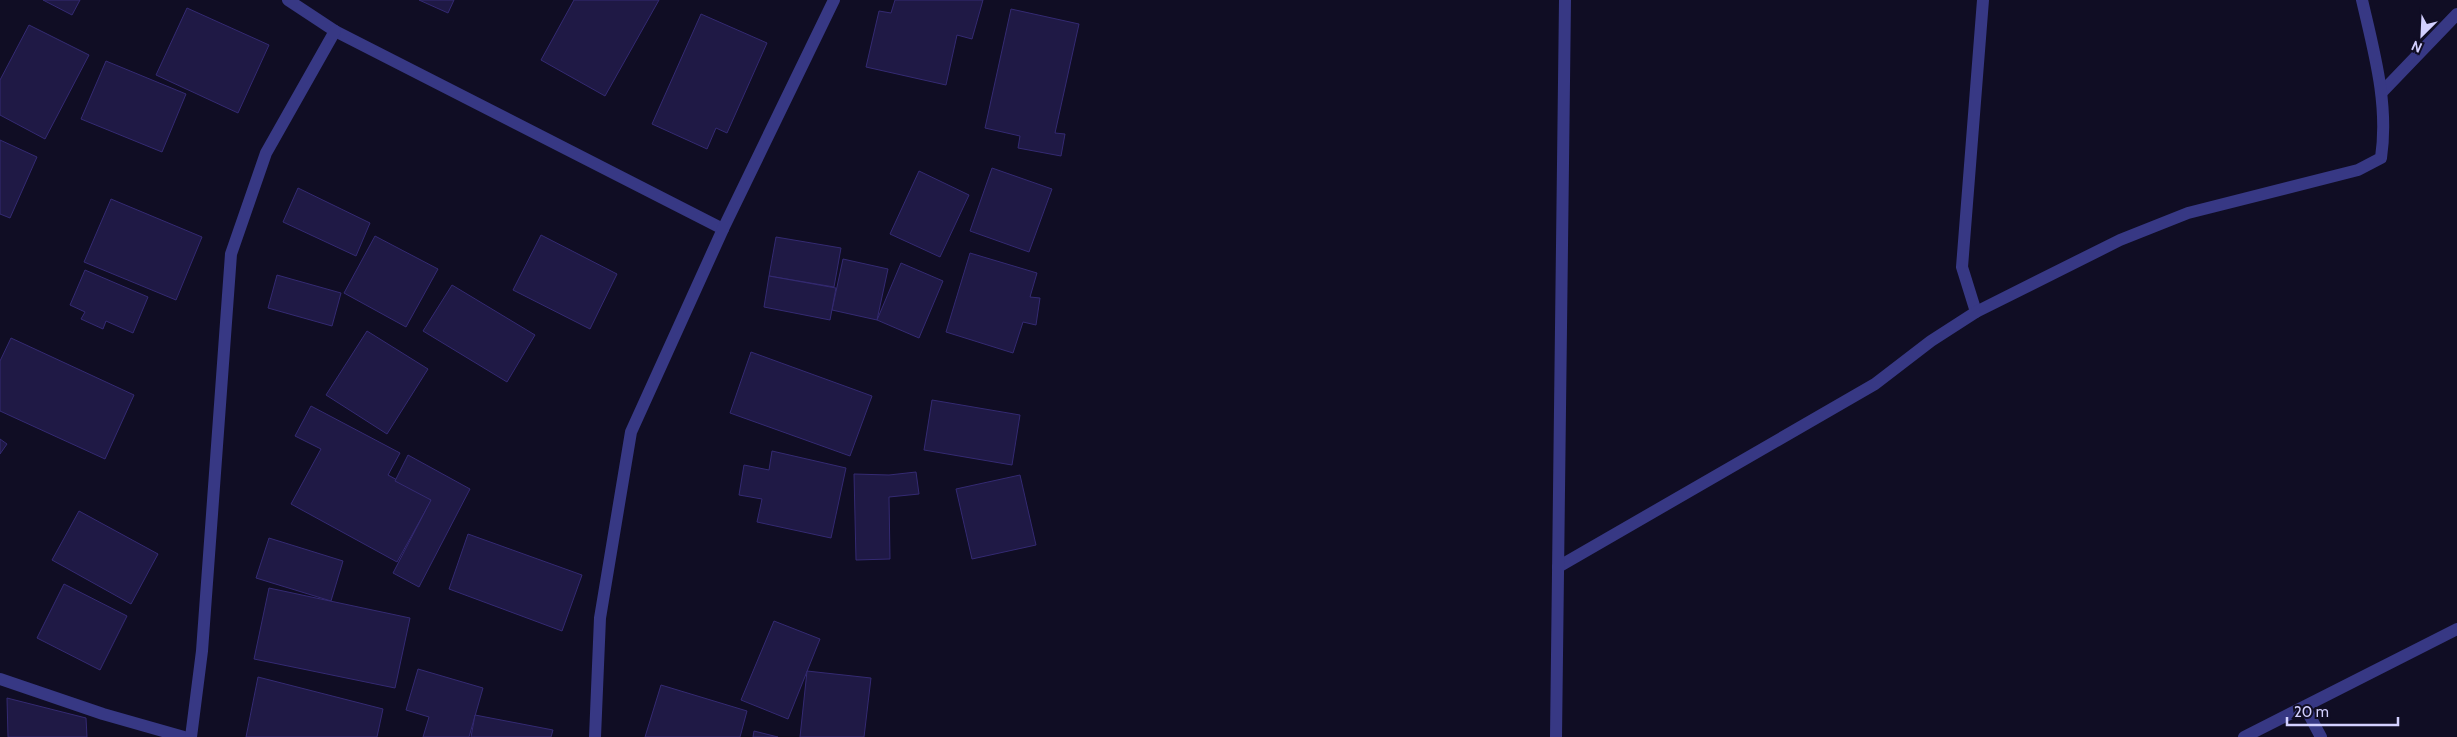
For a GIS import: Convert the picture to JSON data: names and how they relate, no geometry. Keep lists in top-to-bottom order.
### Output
{
  "scale_bar": "20 m",
  "north": "bottom left"
}
